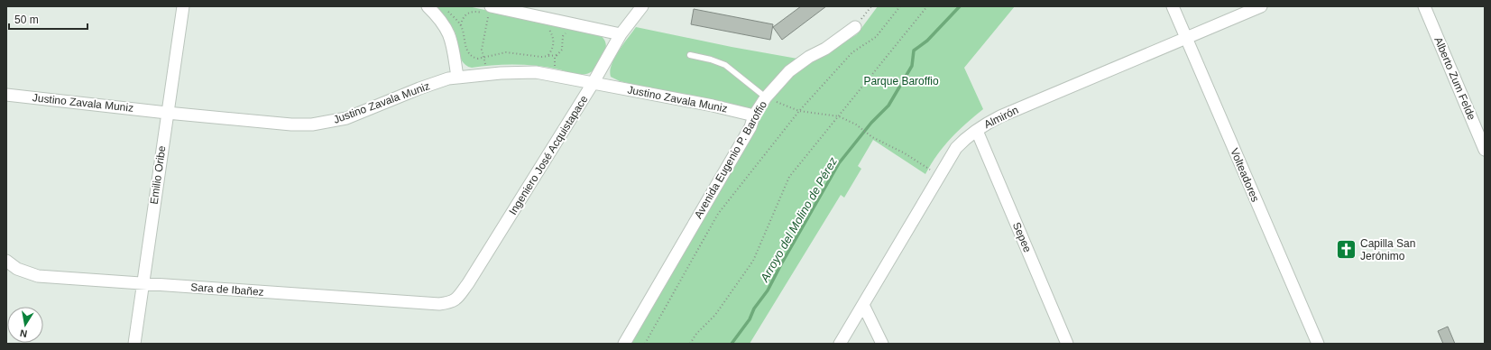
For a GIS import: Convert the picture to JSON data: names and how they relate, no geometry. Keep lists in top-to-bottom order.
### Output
{
  "streets": {
    "street": [
      "Alberto Zum Felde",
      "Justino Zavala Muniz",
      "Almirón",
      "Ingeniero José Acquistapace",
      "Avenida Eugenio P. Baroffio",
      "Emilio Oribe",
      "Volteadores",
      "Sepee",
      "Sara de Ibañez"
    ]
  },
  "crossings": [
    ["Justino Zavala Muniz", "Ingeniero José Acquistapace"],
    ["Justino Zavala Muniz", "Avenida Eugenio P. Baroffio"],
    ["Justino Zavala Muniz", "Emilio Oribe"],
    ["Almirón", "Volteadores"],
    ["Almirón", "Sepee"],
    ["Ingeniero José Acquistapace", "Sara de Ibañez"],
    ["Emilio Oribe", "Sara de Ibañez"]
  ],
  "water": ["Arroyo del Molino de Pérez"],
  "parks": ["Parque Baroffio"],
  "places": {
    "church": ["Capilla San Jerónimo"]
  },
  "scale_bar": "50 m",
  "north": "bottom"
}
